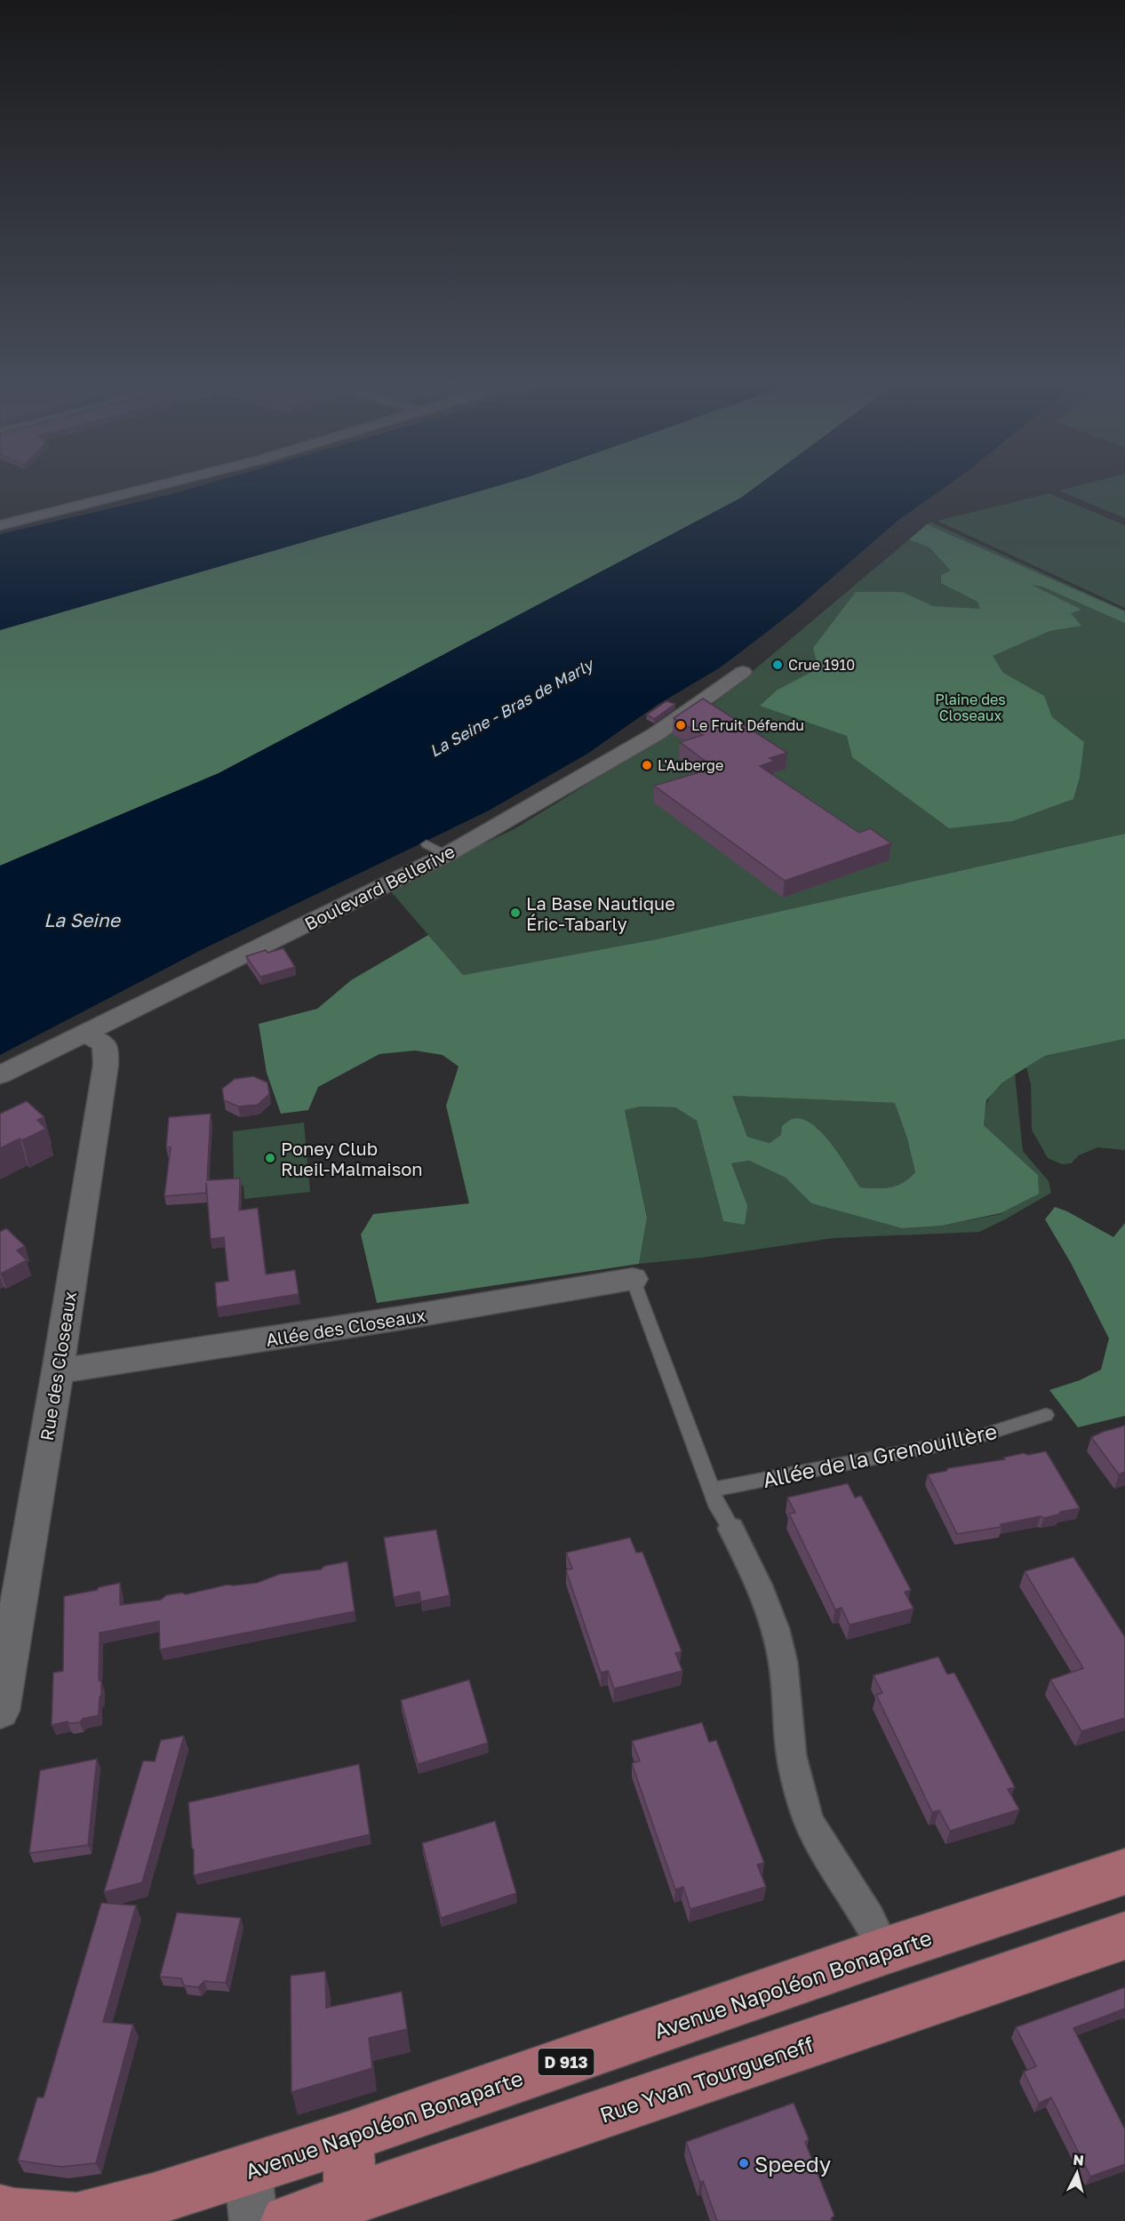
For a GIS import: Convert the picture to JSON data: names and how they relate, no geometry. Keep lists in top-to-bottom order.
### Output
{
  "streets": {
    "main road": ["Avenue Napoléon Bonaparte", "D 913", "Rue Yvan Tourgueneff"],
    "street": ["Boulevard Bellerive", "Allée des Closeaux", "Rue des Closeaux"],
    "lane": ["Allée de la Grenouillère"]
  },
  "crossings": [
    ["Boulevard Bellerive", "Rue des Closeaux"],
    ["Allée des Closeaux", "Rue des Closeaux"]
  ],
  "water": ["La Seine - Bras de Marly", "La Seine"],
  "parks": ["Plaine des Closeaux"],
  "places": [
    "Crue 1910",
    "Le Fruit Défendu",
    "L'Auberge",
    "La Base Nautique Éric-Tabarly",
    "Poney Club Rueil-Malmaison",
    "Speedy"
  ],
  "north": "top"
}
